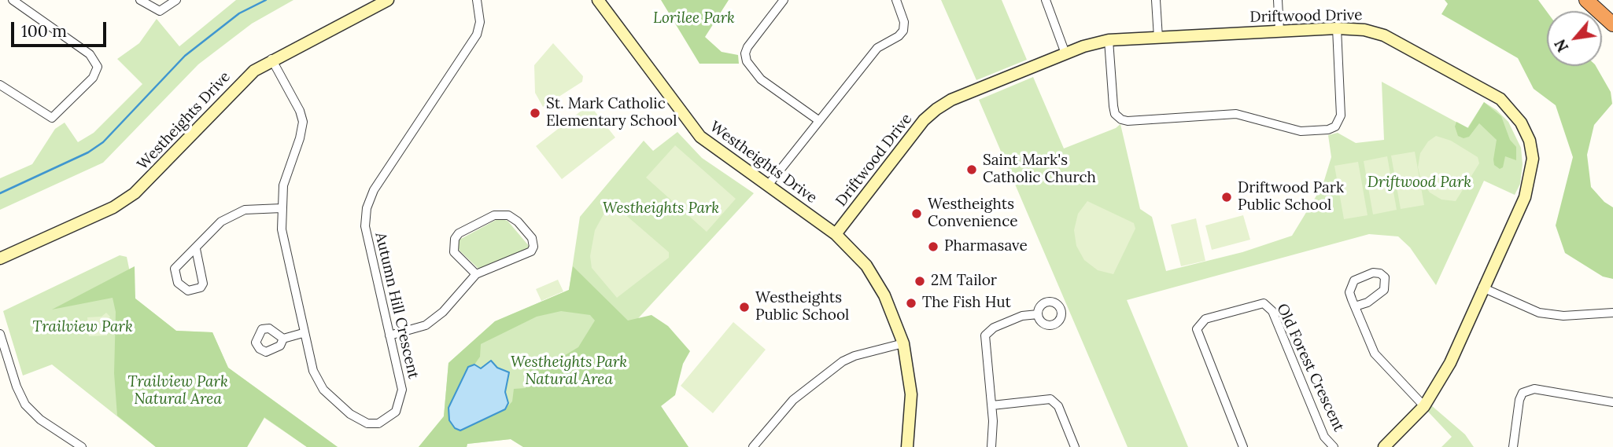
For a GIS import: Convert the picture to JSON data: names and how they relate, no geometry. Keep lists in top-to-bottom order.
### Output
{
  "streets": {
    "street": [
      "Driftwood Drive",
      "Westheights Drive",
      "Autumn Hill Crescent",
      "Old Forest Crescent"
    ]
  },
  "crossings": [
    ["Driftwood Drive", "Westheights Drive"],
    ["Westheights Drive", "Autumn Hill Crescent"]
  ],
  "parks": [
    "Lorilee Park",
    "Driftwood Park",
    "Westheights Park",
    "Trailview Park",
    "Westheights Park Natural Area",
    "Trailview Park Natural Area"
  ],
  "places": [
    "St. Mark Catholic Elementary School",
    "Saint Mark's Catholic Church",
    "Driftwood Park Public School",
    "Westheights Convenience",
    "Pharmasave",
    "2M Tailor",
    "The Fish Hut",
    "Westheights Public School"
  ],
  "scale_bar": "100 m",
  "north": "bottom left"
}
